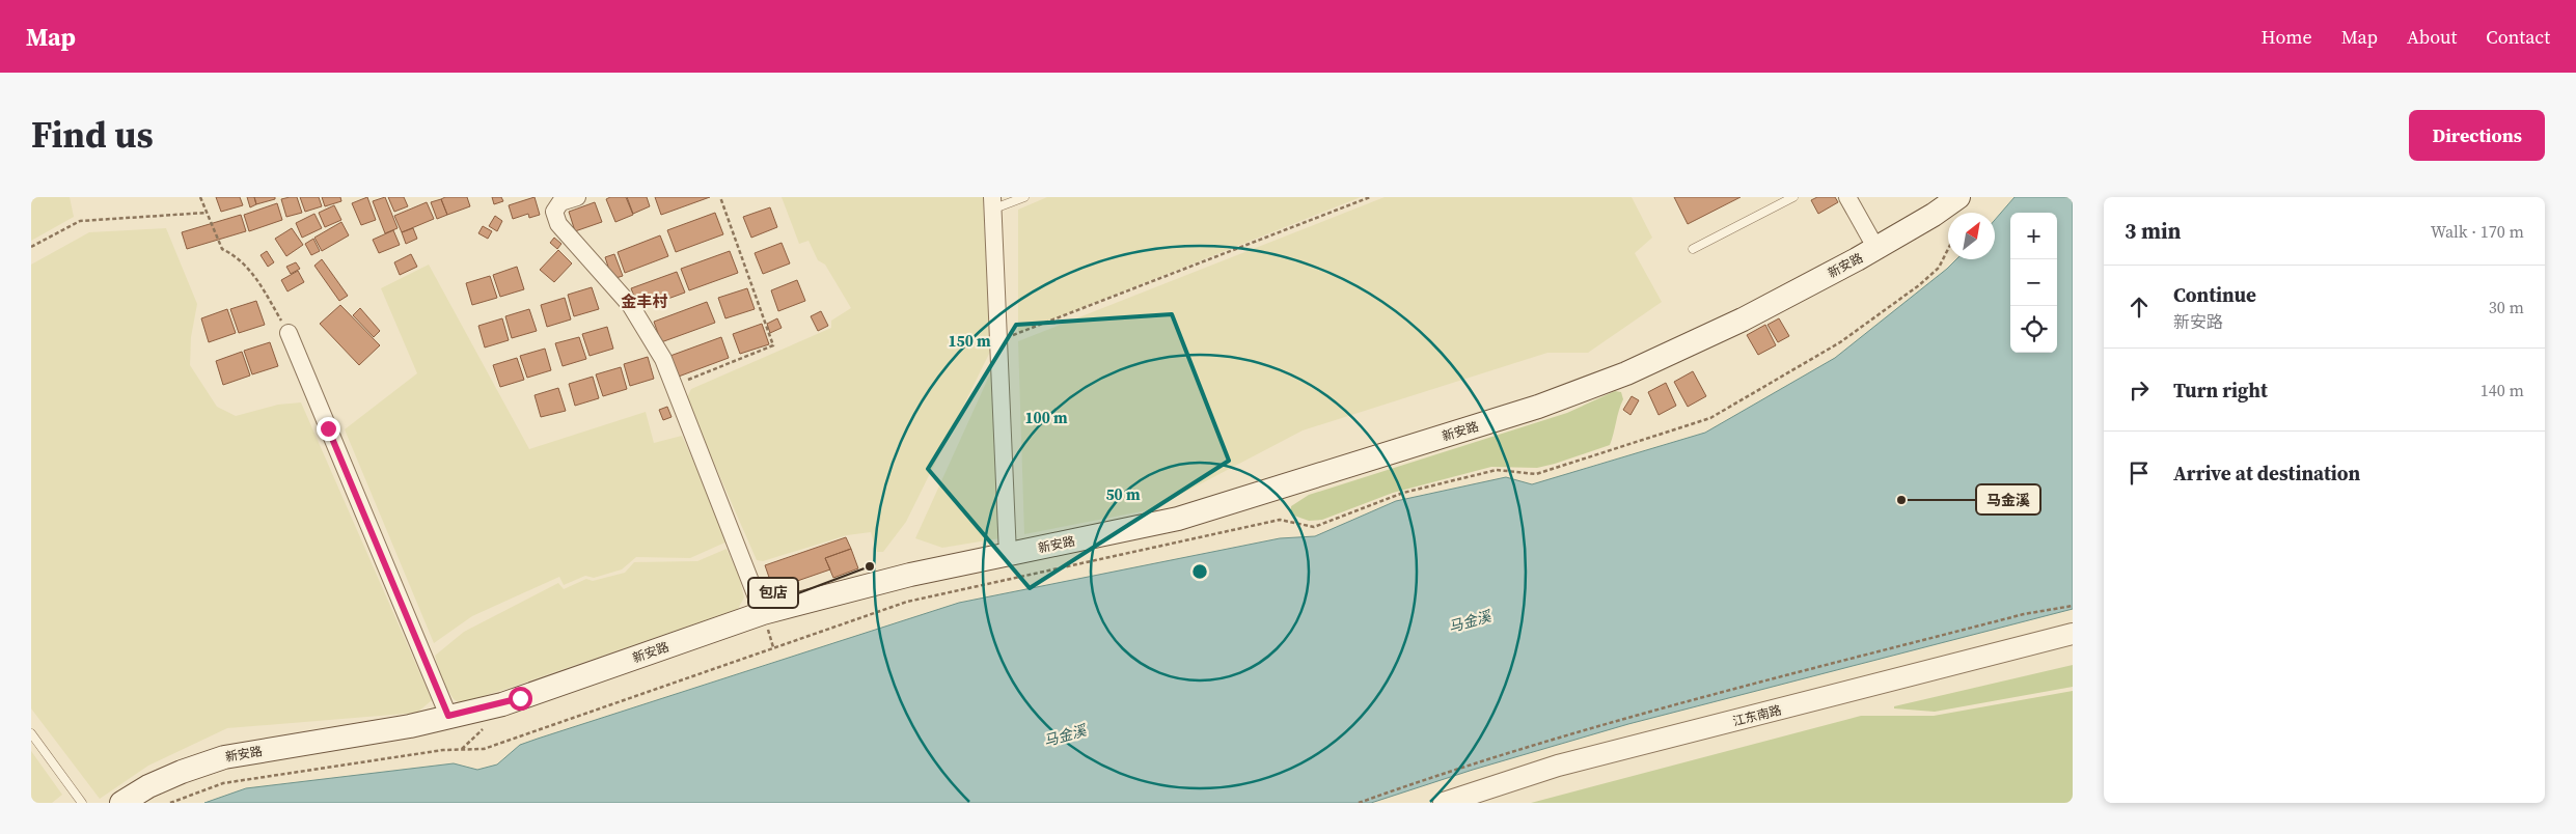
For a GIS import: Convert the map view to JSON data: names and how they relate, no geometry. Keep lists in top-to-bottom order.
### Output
{
  "streets": {
    "main road": ["新安路"],
    "street": ["江东南路"]
  },
  "districts": ["金丰村"],
  "water": ["马金溪"],
  "places": ["马金溪", "包店"],
  "north": "top right",
  "page": {
    "header": "Map",
    "nav": [
      "Home",
      "Map",
      "About",
      "Contact"
    ],
    "title": "Find us",
    "buttons": "Directions",
    "heading": ["3 min", "Walk · 170 m"],
    "map_buttons": ["+", "−"],
    "list": [
      ["Continue", "新安路", "30 m"],
      ["Turn right", "140 m"],
      "Arrive at destination"
    ]
  },
  "rings": ["150 m", "100 m", "50 m"]
}
